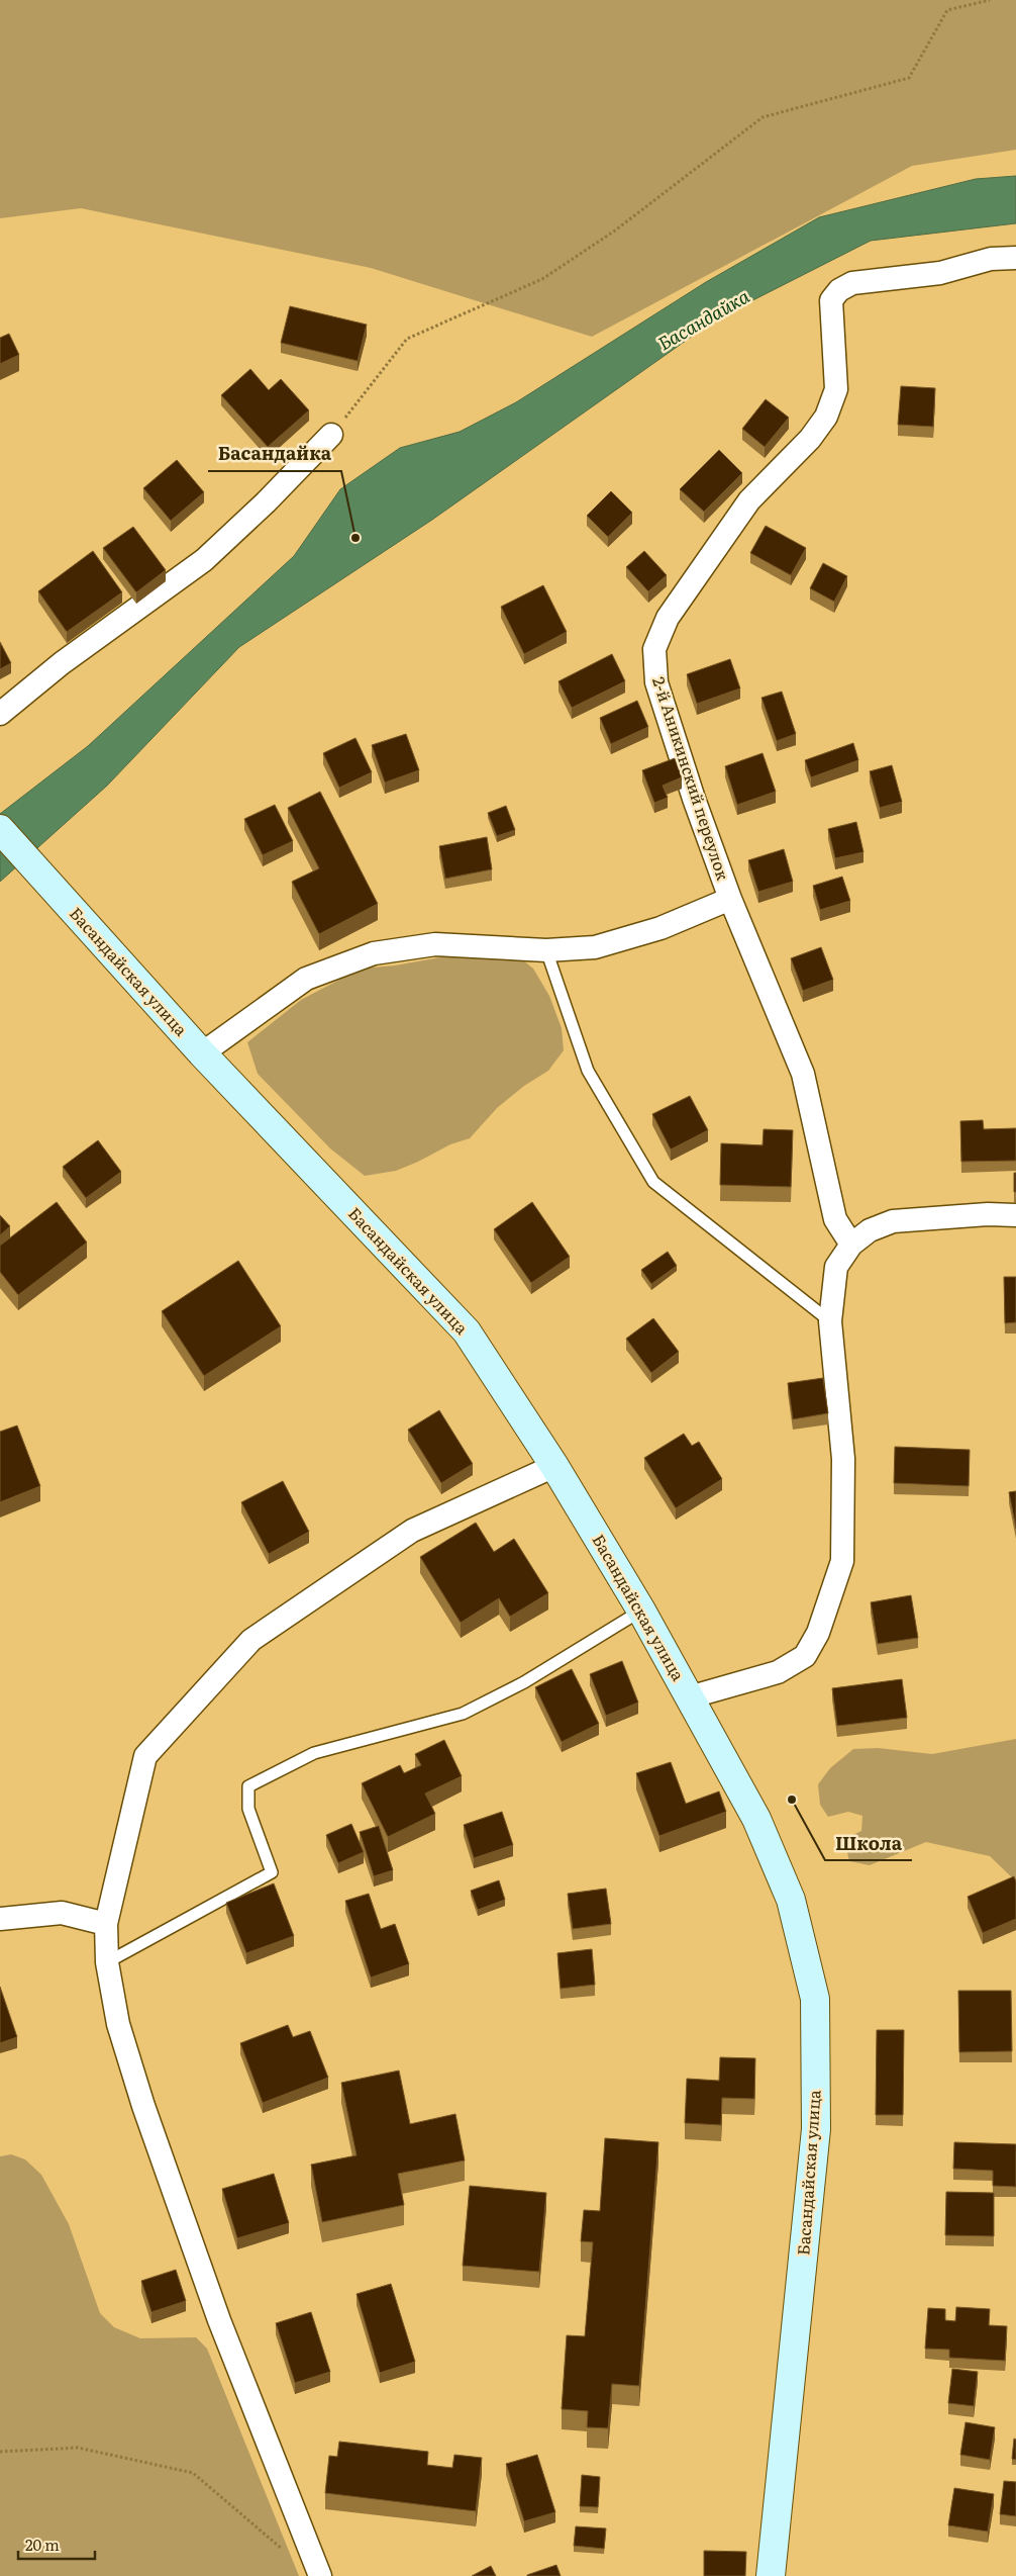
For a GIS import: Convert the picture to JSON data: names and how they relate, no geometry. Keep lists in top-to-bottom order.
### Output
{
  "streets": {
    "street": ["2-й Аникинский переулок", "Басандайская улица"]
  },
  "water": ["Басандайка"],
  "places": ["Басандайка", "Школа"],
  "scale_bar": "20 m"
}
